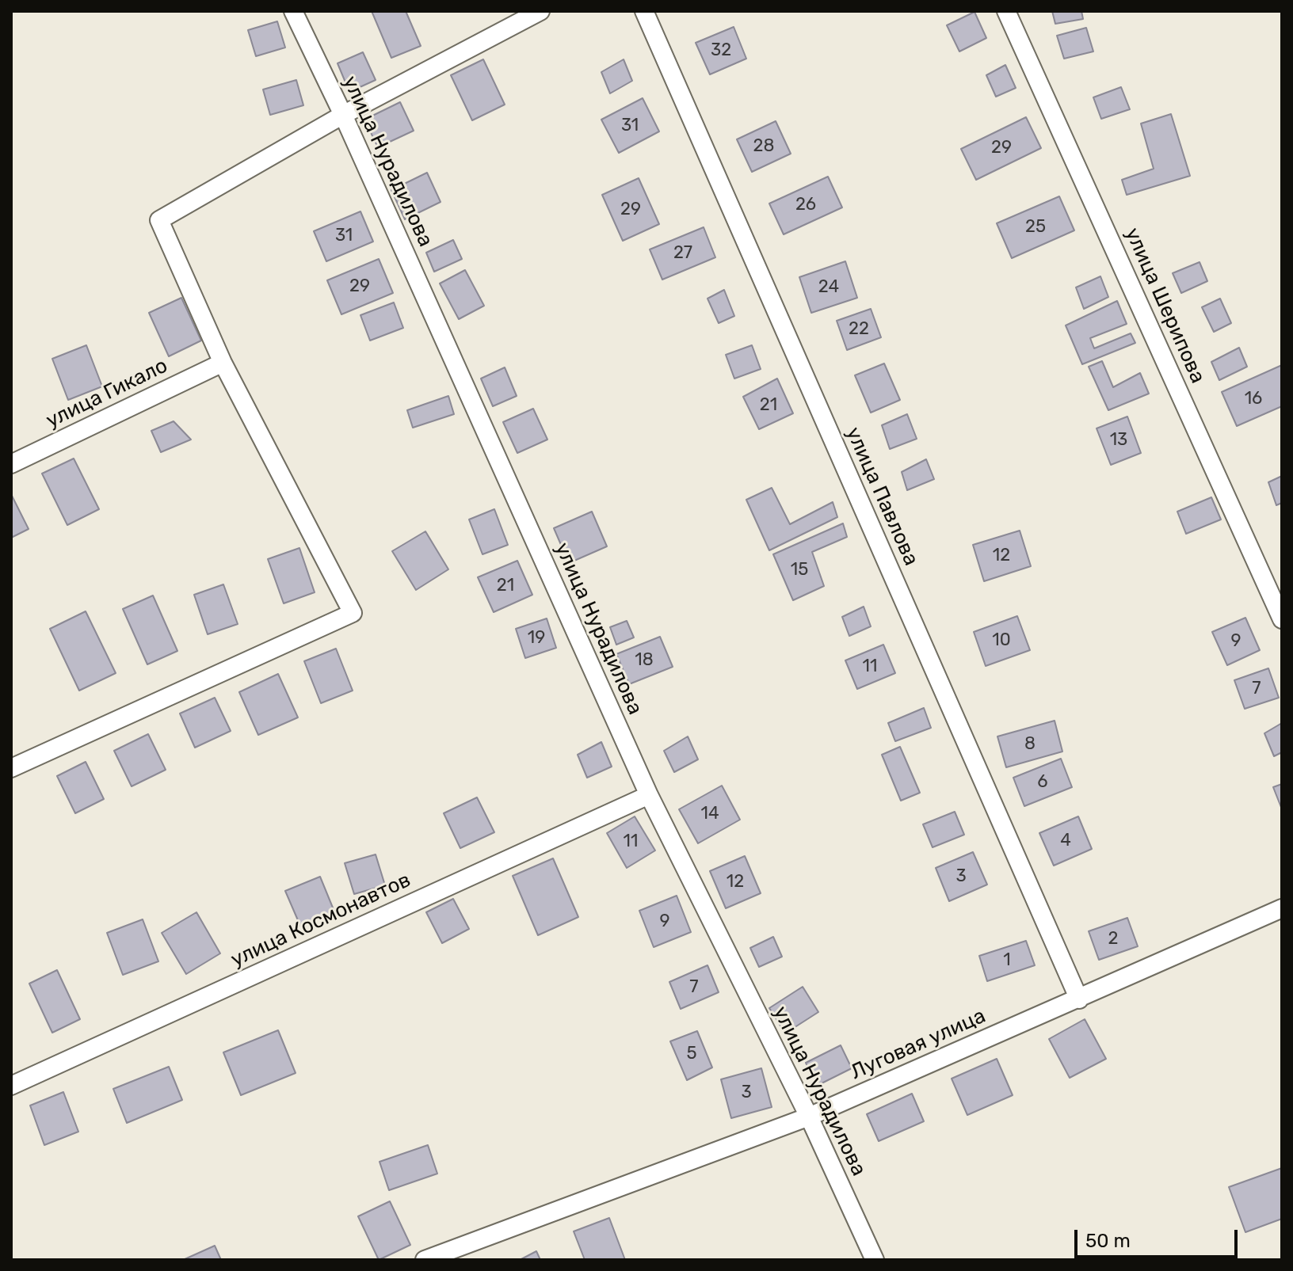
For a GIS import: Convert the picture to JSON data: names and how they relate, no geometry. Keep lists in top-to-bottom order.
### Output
{
  "streets": {
    "street": [
      "улица Нурадилова",
      "улица Шерипова",
      "улица Гикало",
      "улица Павлова",
      "улица Космонавтов",
      "Луговая улица"
    ]
  },
  "crossings": [
    ["улица Нурадилова", "улица Космонавтов"],
    ["улица Нурадилова", "Луговая улица"],
    ["улица Павлова", "Луговая улица"]
  ],
  "house_numbers": [
    "32",
    "31",
    "28",
    "29",
    "26",
    "29",
    "25",
    "31",
    "27",
    "29",
    "24",
    "22",
    "16",
    "21",
    "13",
    "12",
    "15",
    "21",
    "19",
    "10",
    "9",
    "18",
    "11",
    "7",
    "8",
    "6",
    "14",
    "4",
    "11",
    "3",
    "12",
    "9",
    "2",
    "1",
    "7",
    "5",
    "3"
  ],
  "scale_bar": "50 m"
}
